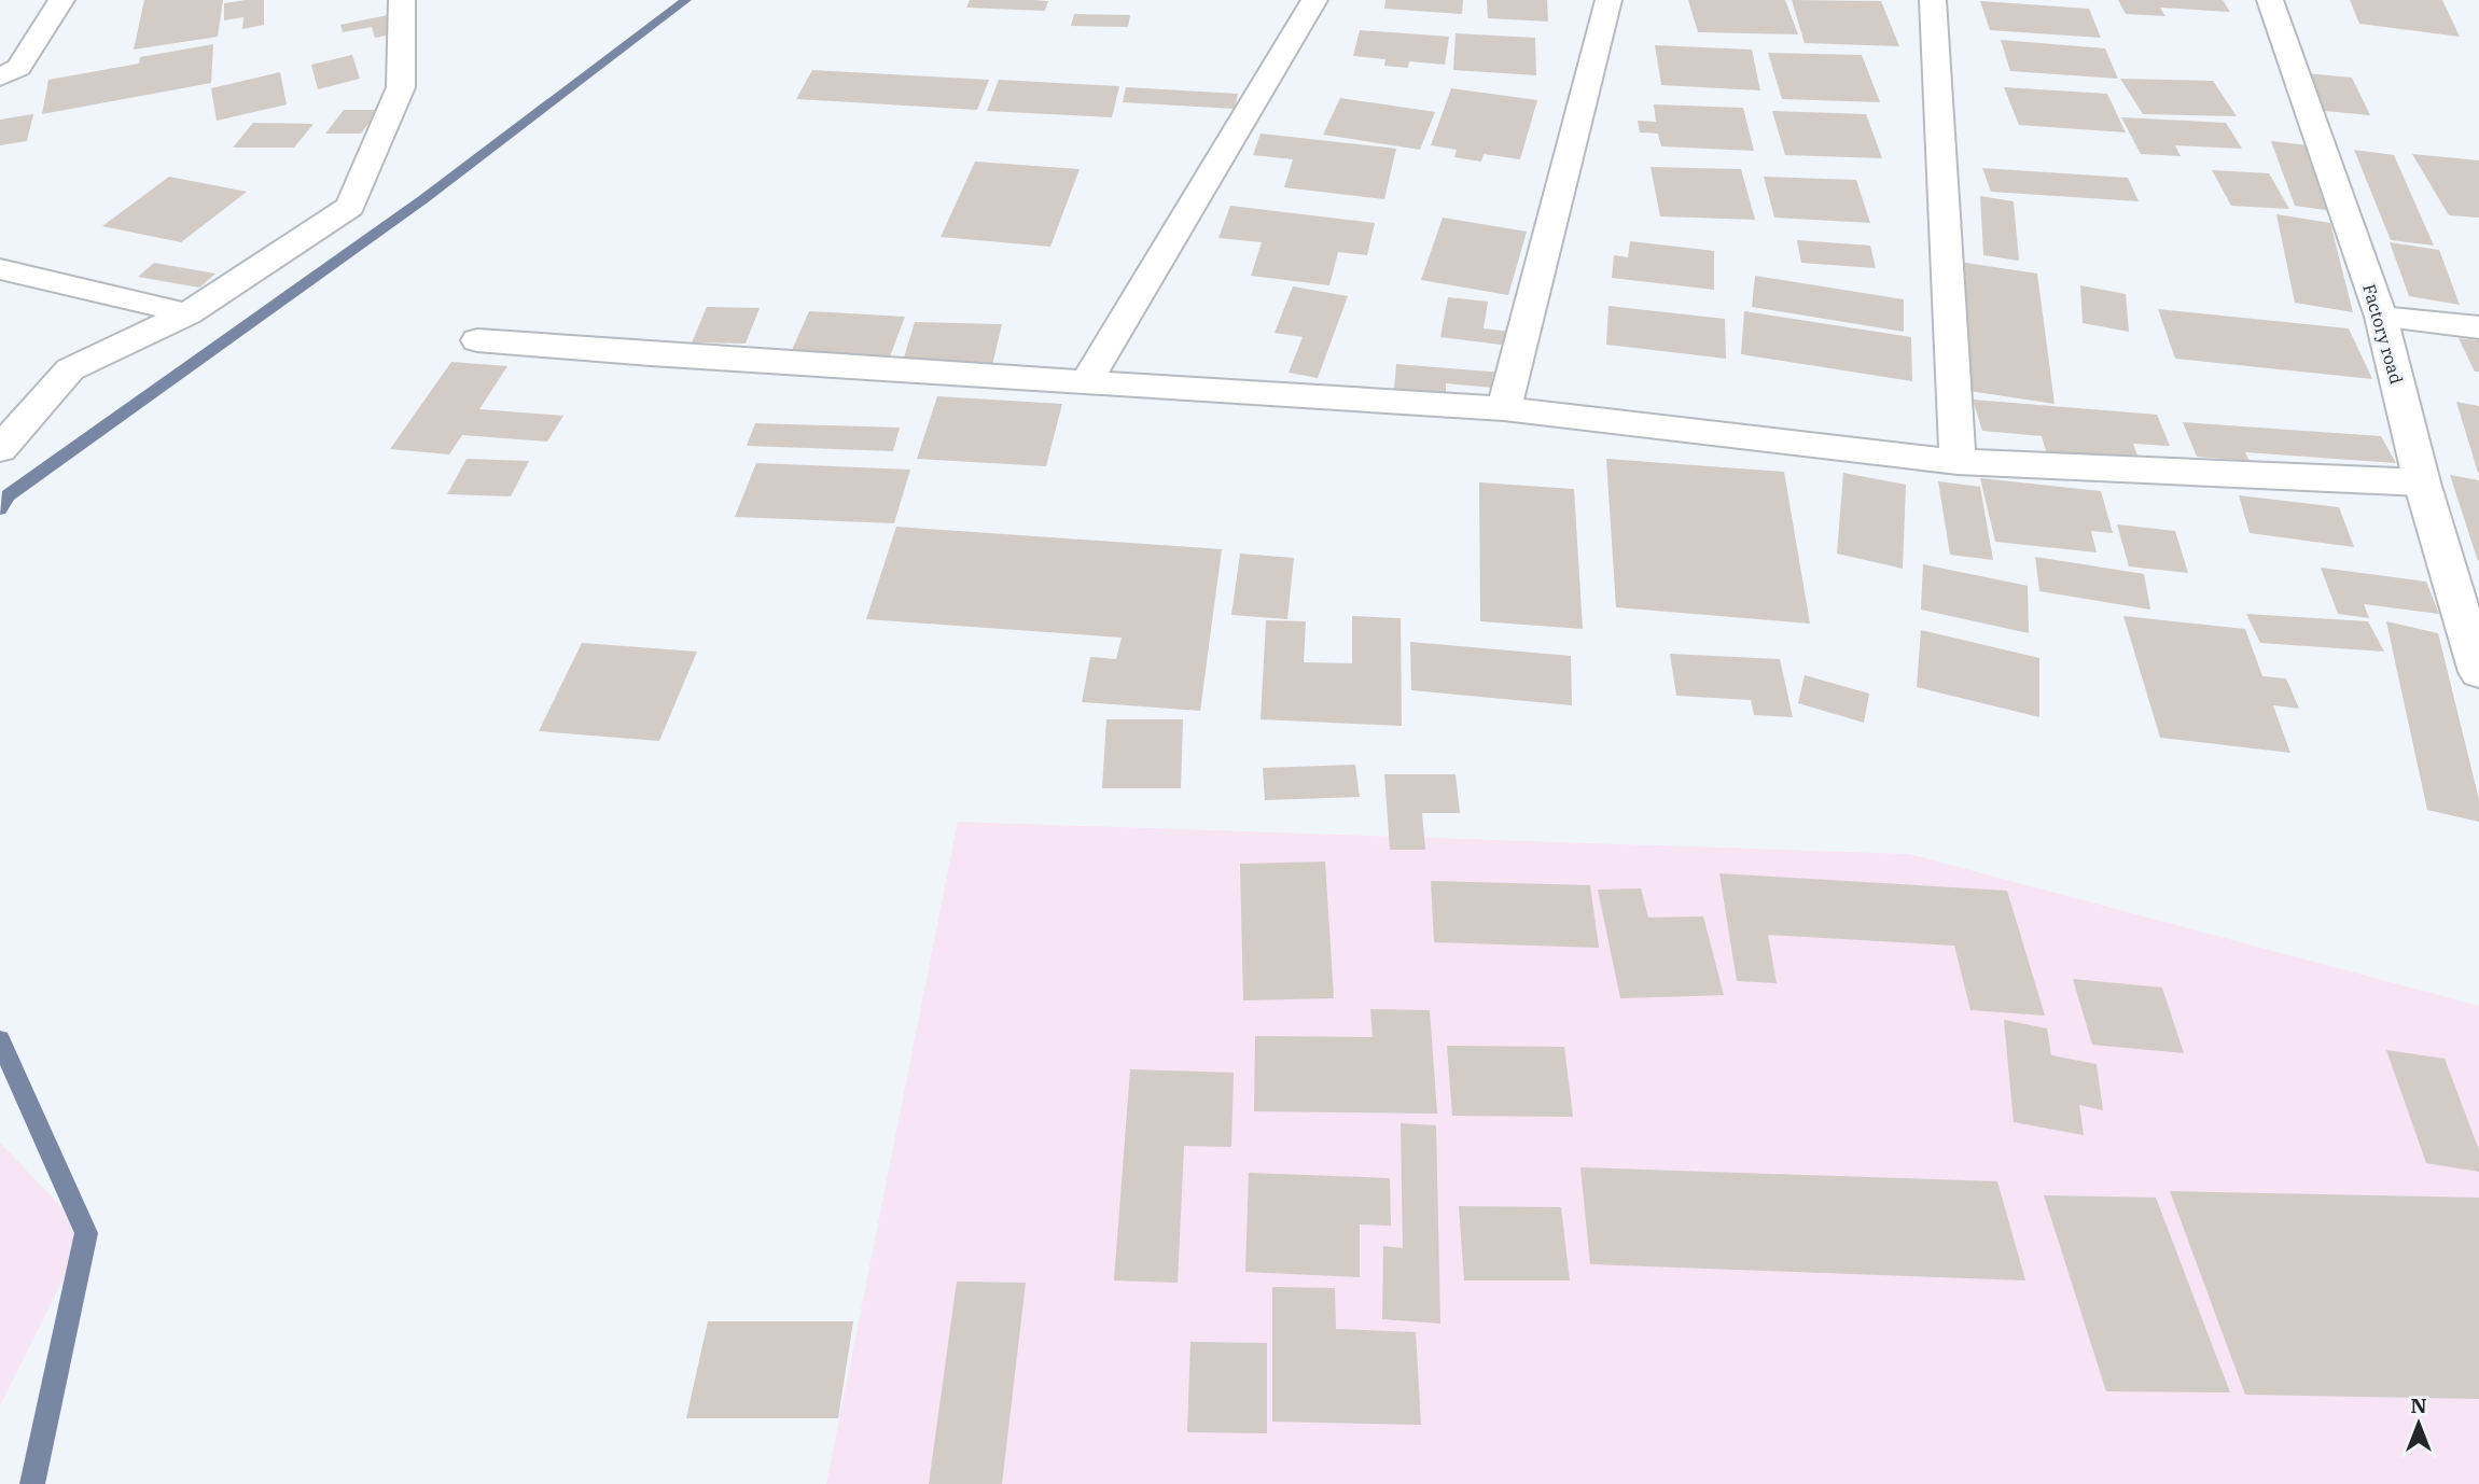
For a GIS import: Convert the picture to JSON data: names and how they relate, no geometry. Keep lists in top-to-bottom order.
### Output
{
  "streets": {
    "street": ["Factory road"]
  },
  "north": "top"
}
